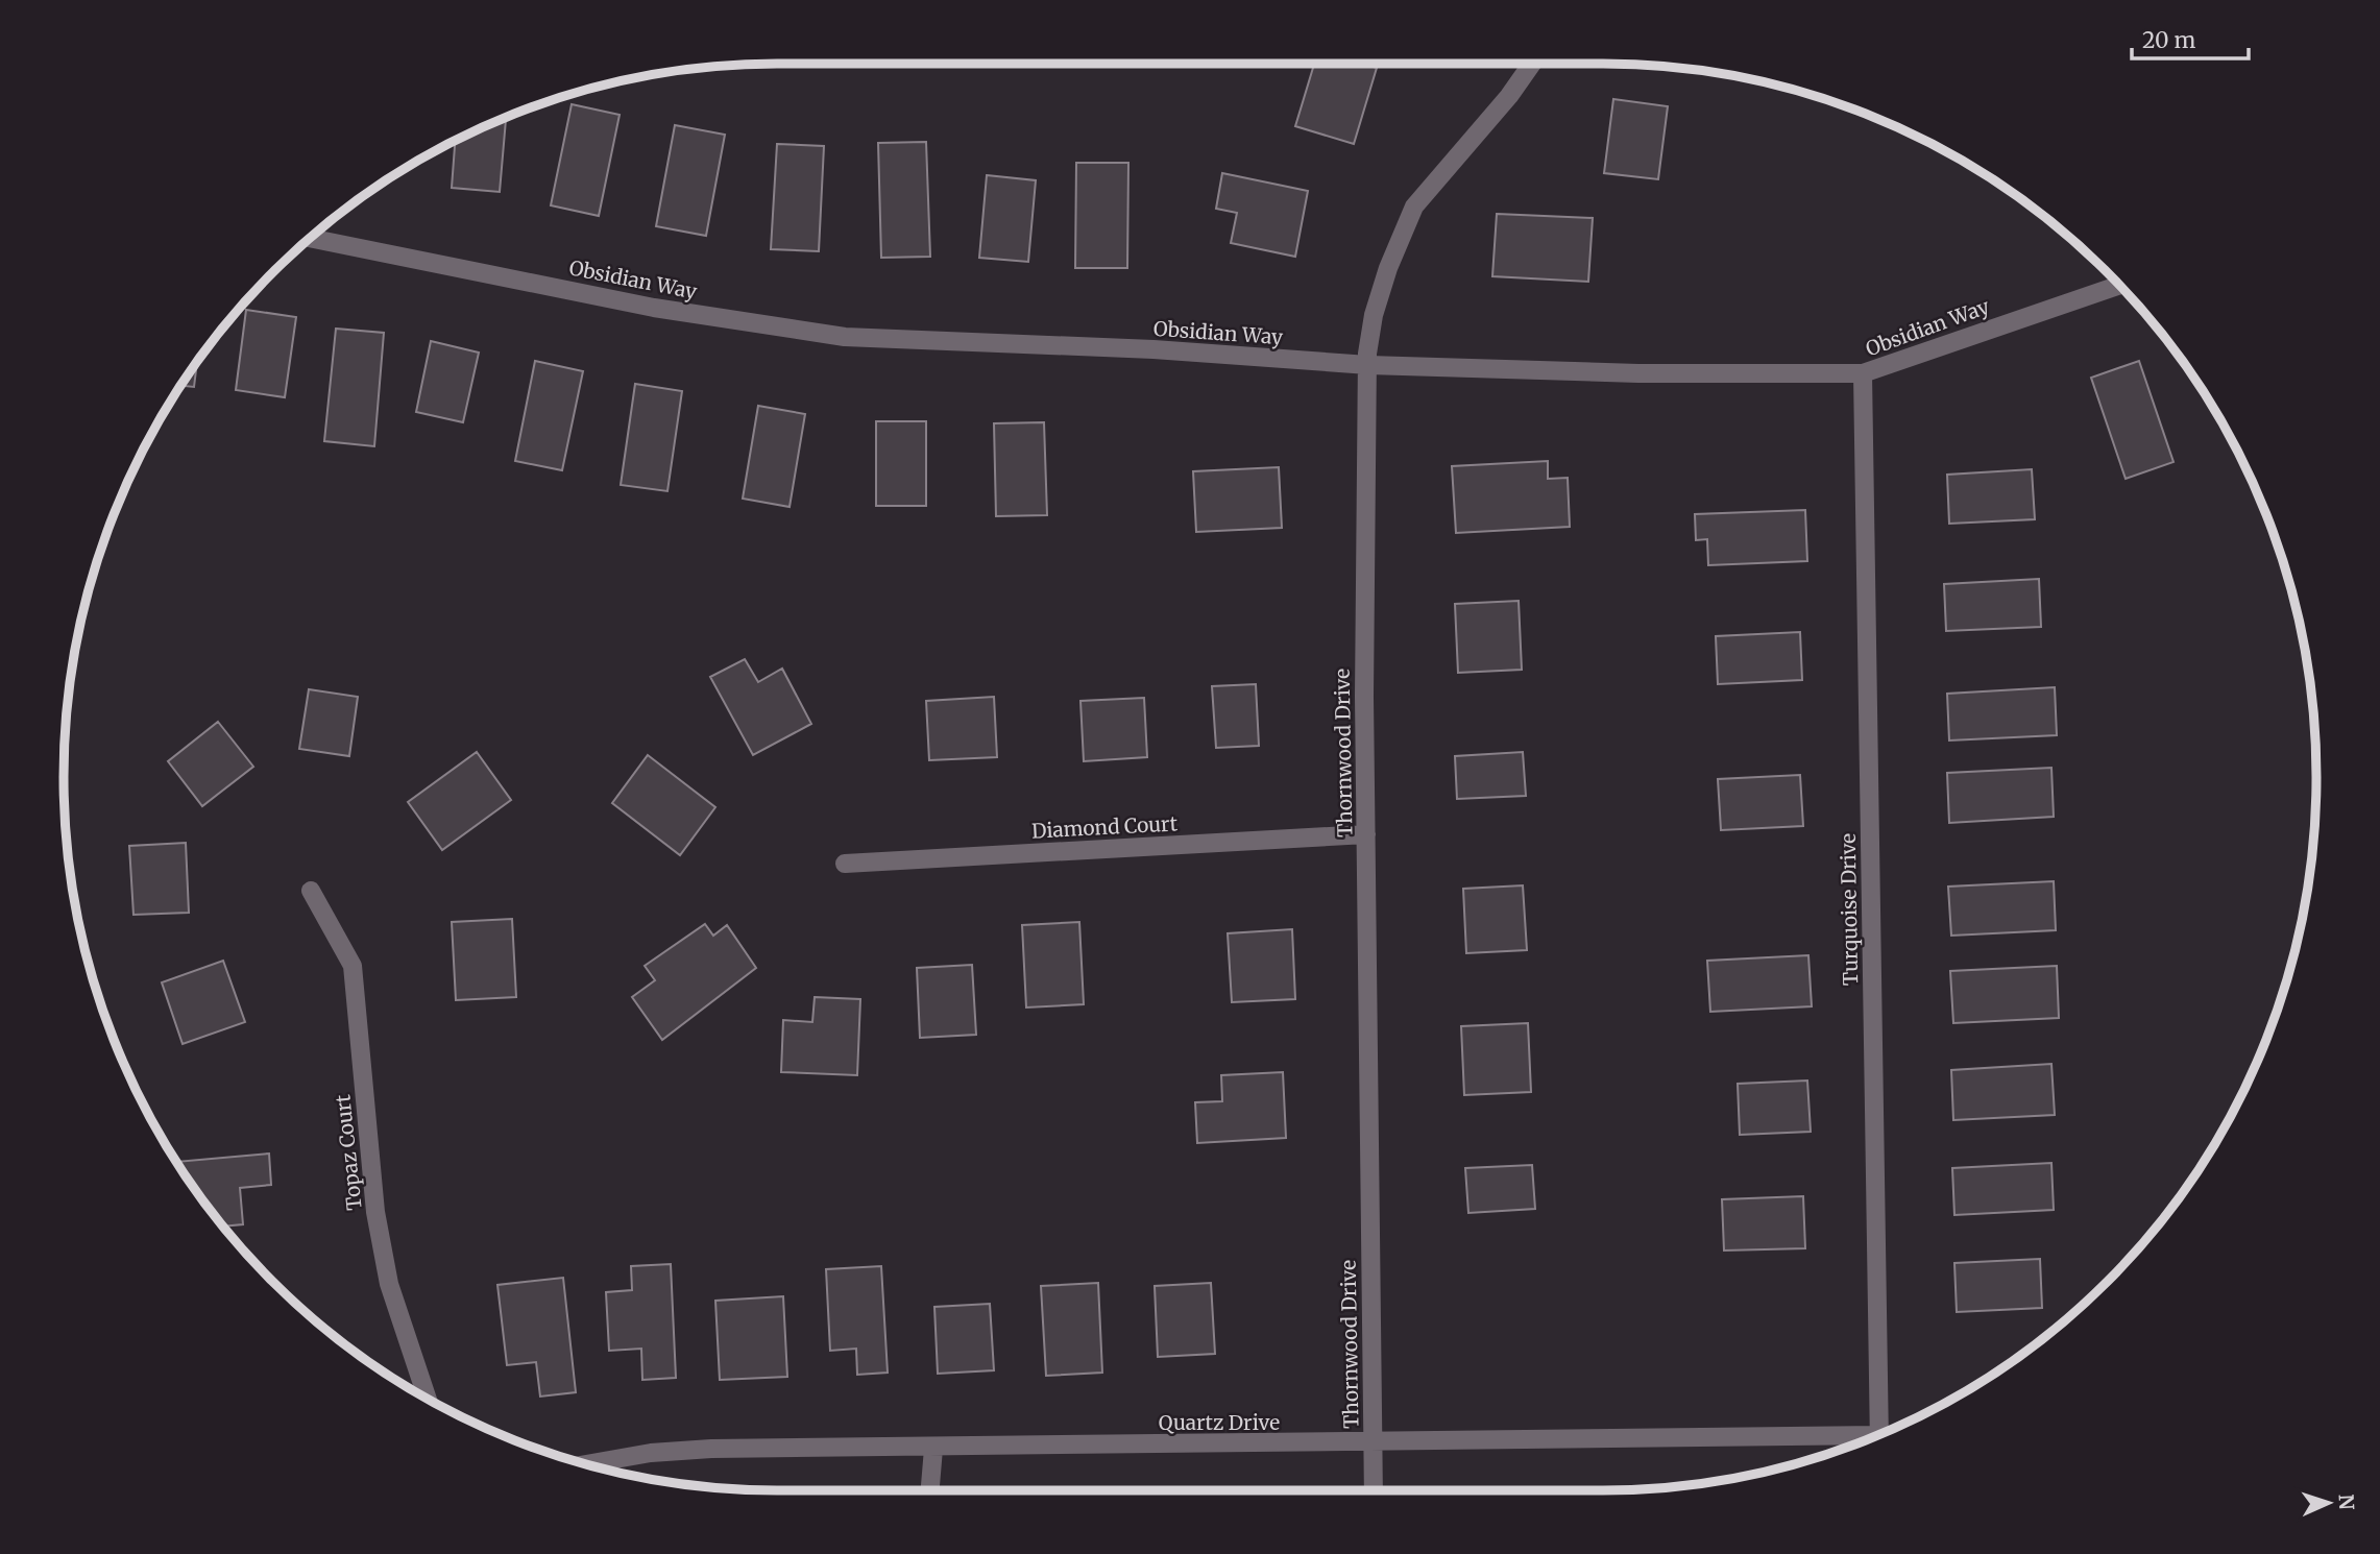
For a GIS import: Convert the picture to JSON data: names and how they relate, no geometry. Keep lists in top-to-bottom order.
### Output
{
  "streets": {
    "street": [
      "Obsidian Way",
      "Thornwood Drive",
      "Diamond Court",
      "Turquoise Drive",
      "Topaz Court",
      "Quartz Drive"
    ]
  },
  "crossings": [
    ["Obsidian Way", "Thornwood Drive"],
    ["Obsidian Way", "Turquoise Drive"],
    ["Thornwood Drive", "Diamond Court"],
    ["Thornwood Drive", "Quartz Drive"]
  ],
  "scale_bar": "20 m",
  "north": "right"
}
